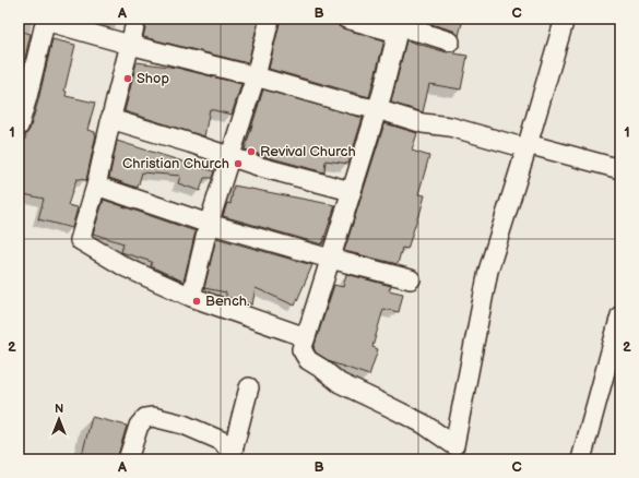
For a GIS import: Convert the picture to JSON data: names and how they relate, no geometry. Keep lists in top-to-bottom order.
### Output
{
  "places": [
    "Shop",
    "Revival Church",
    "Christian Church",
    "Bench."
  ],
  "north": "top",
  "grid": {
    "columns": ["A", "B", "C"],
    "rows": ["1", "2"]
  }
}
